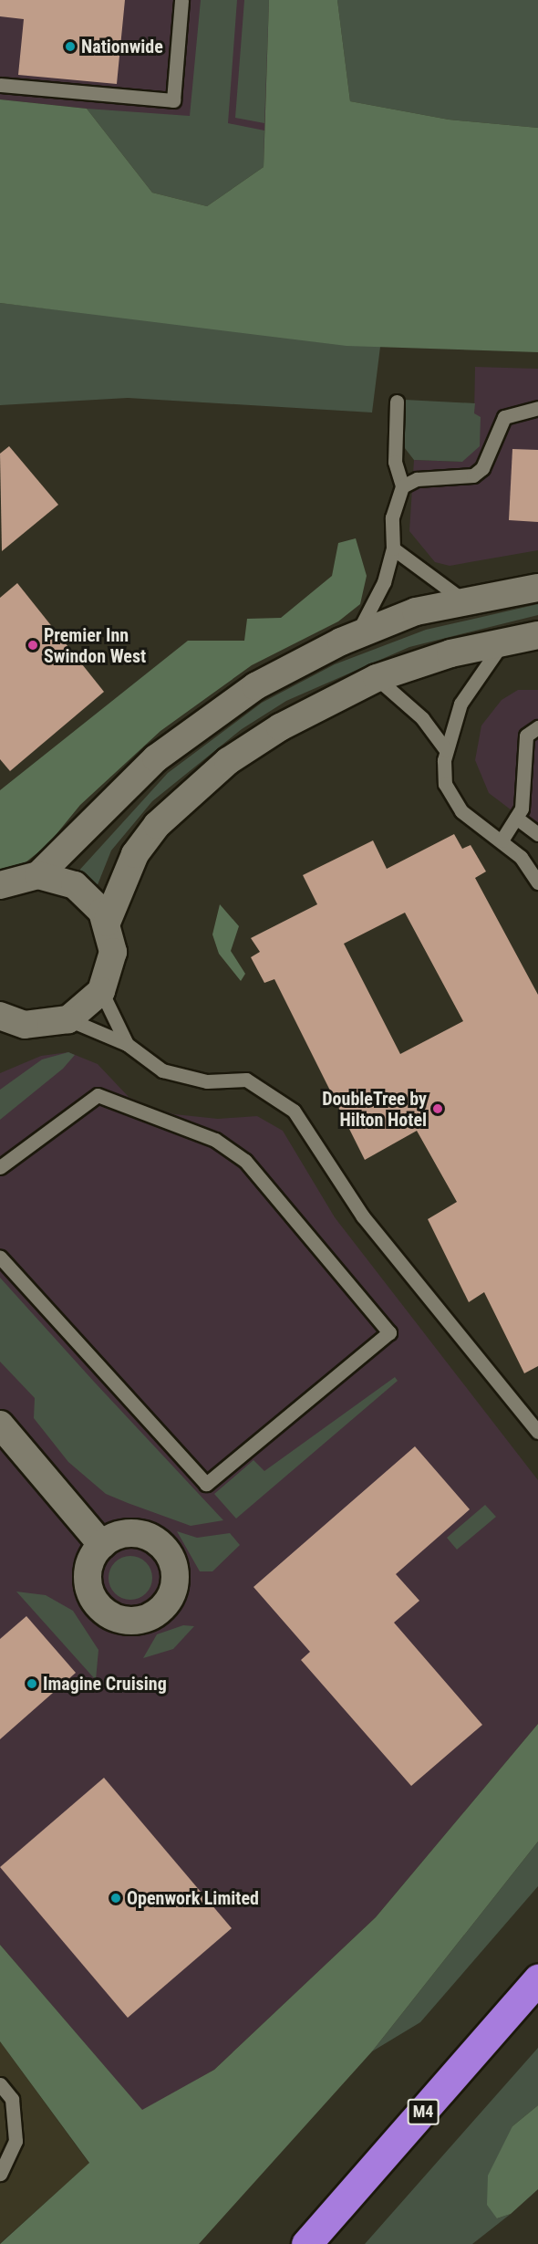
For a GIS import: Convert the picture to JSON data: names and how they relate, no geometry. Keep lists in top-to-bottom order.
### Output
{
  "streets": {
    "highway": ["M4"]
  },
  "places": [
    "Nationwide",
    "Premier Inn Swindon West",
    "DoubleTree by Hilton Hotel",
    "Imagine Cruising",
    "Openwork Limited"
  ]
}
